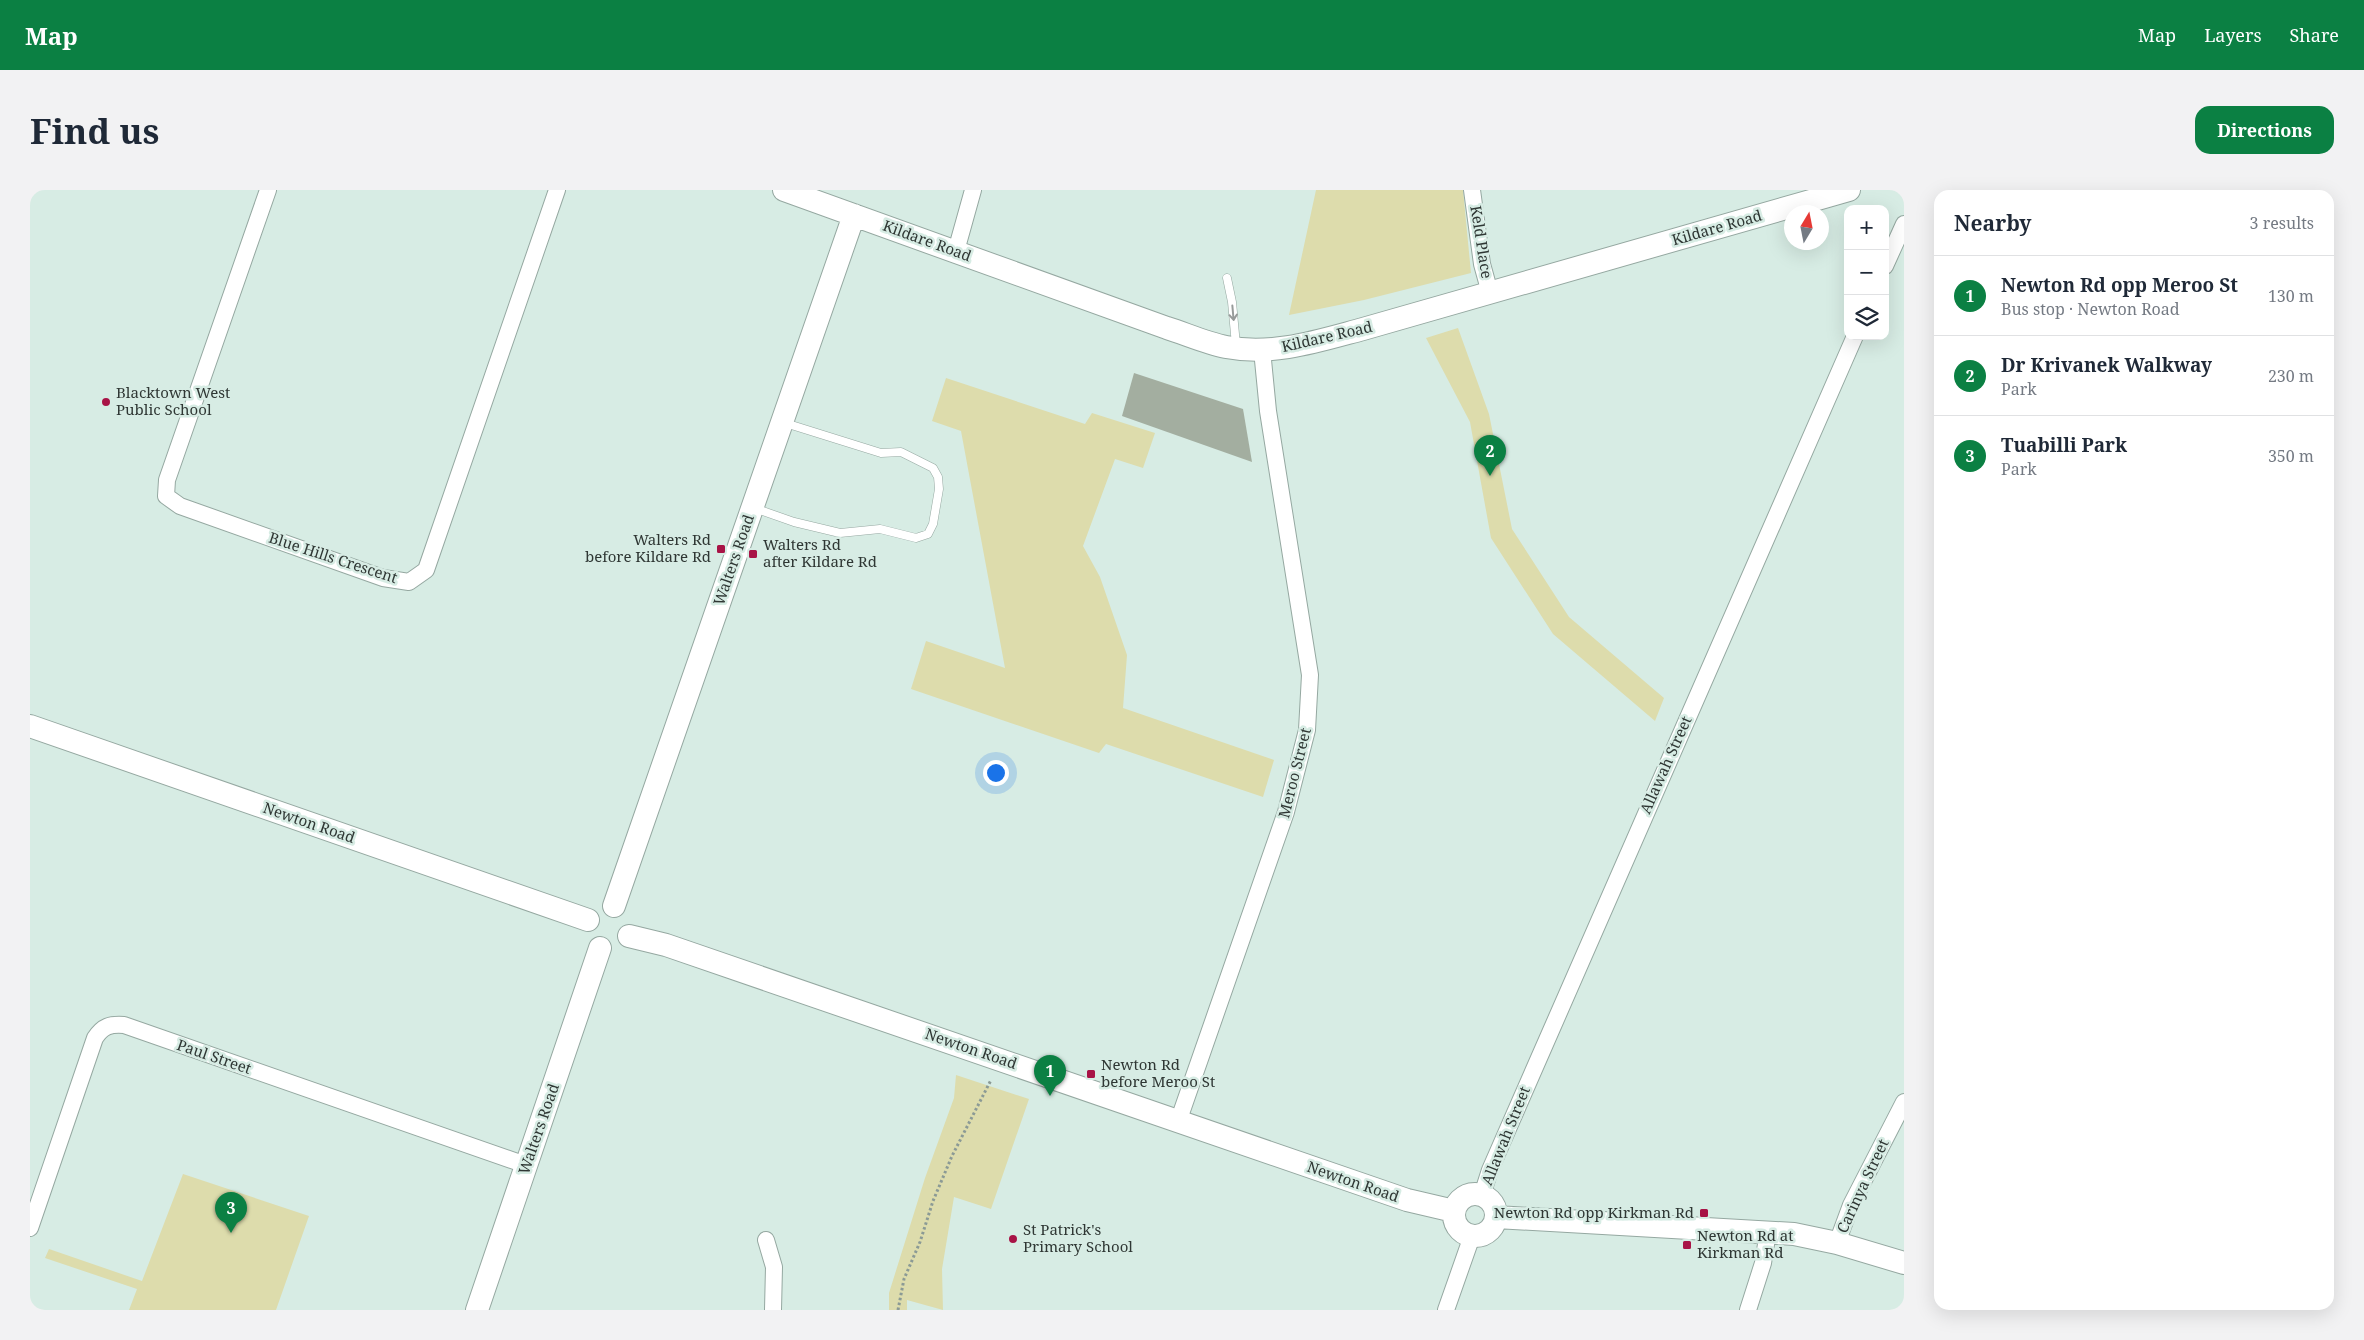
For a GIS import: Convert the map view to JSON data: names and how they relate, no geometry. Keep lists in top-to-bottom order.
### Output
{
  "streets": {
    "main road": ["Kildare Road", "Walters Road", "Newton Road"],
    "street": [
      "Keld Place",
      "Blue Hills Crescent",
      "Allawah Street",
      "Meroo Street",
      "Paul Street",
      "Carinya Street"
    ]
  },
  "crossings": [
    ["Kildare Road", "Keld Place"],
    ["Kildare Road", "Walters Road"],
    ["Kildare Road", "Meroo Street"],
    ["Walters Road", "Newton Road"],
    ["Walters Road", "Paul Street"],
    ["Allawah Street", "Newton Road"],
    ["Meroo Street", "Newton Road"]
  ],
  "places": {
    "other": ["Blacktown West Public School", "St Patrick's Primary School"],
    "transit": [
      "Walters Rd before Kildare Rd",
      "Walters Rd after Kildare Rd",
      "Newton Rd before Meroo St",
      "Newton Rd opp Kirkman Rd",
      "Newton Rd at Kirkman Rd"
    ]
  },
  "north": "top",
  "page": {
    "header": "Map",
    "nav": ["Map", "Layers", "Share"],
    "buttons": "Directions",
    "title": "Find us",
    "heading": ["Nearby", "3 results"],
    "map_buttons": ["+", "−"],
    "list": [
      {
        "mark": "1",
        "name": "Newton Rd opp Meroo St",
        "note": "Bus stop · Newton Road",
        "value": "130 m"
      },
      {
        "mark": "2",
        "name": "Dr Krivanek Walkway",
        "note": "Park",
        "value": "230 m"
      },
      {
        "mark": "3",
        "name": "Tuabilli Park",
        "note": "Park",
        "value": "350 m"
      }
    ],
    "pins": ["2", "1", "3"]
  }
}
